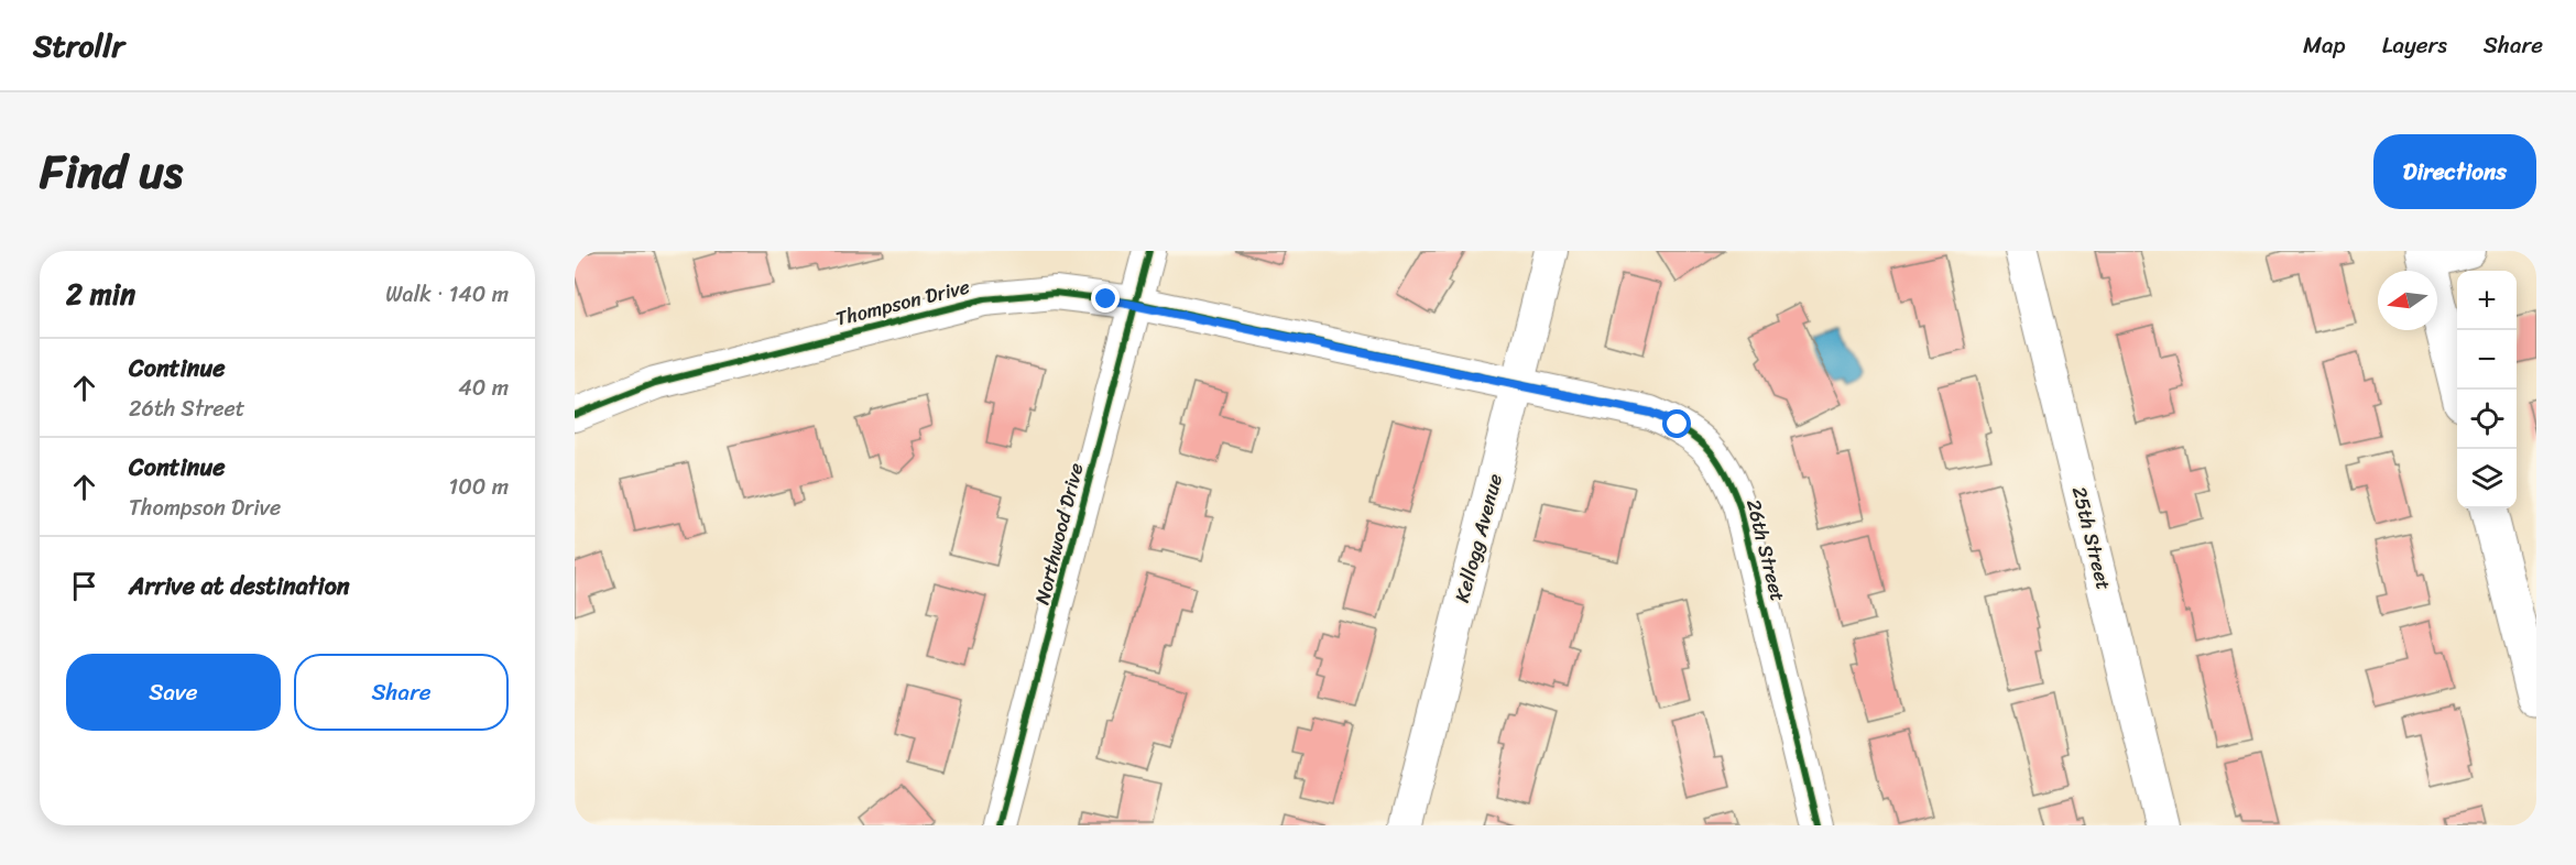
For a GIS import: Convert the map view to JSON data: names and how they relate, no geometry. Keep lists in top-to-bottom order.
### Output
{
  "streets": {
    "street": [
      "Thompson Drive",
      "Northwood Drive",
      "Kellogg Avenue",
      "25th Street",
      "26th Street"
    ]
  },
  "crossings": [
    ["Thompson Drive", "Northwood Drive"],
    ["Thompson Drive", "Kellogg Avenue"],
    ["Thompson Drive", "26th Street"],
    ["Kellogg Avenue", "26th Street"]
  ],
  "north": "left",
  "page": {
    "header": "Strollr",
    "nav": ["Map", "Layers", "Share"],
    "title": "Find us",
    "buttons": [
      "Directions",
      ["Save", "Share"]
    ],
    "heading": ["2 min", "Walk · 140 m"],
    "map_buttons": ["+", "−"],
    "list": [
      ["Continue", "26th Street", "40 m"],
      ["Continue", "Thompson Drive", "100 m"],
      "Arrive at destination"
    ]
  }
}
